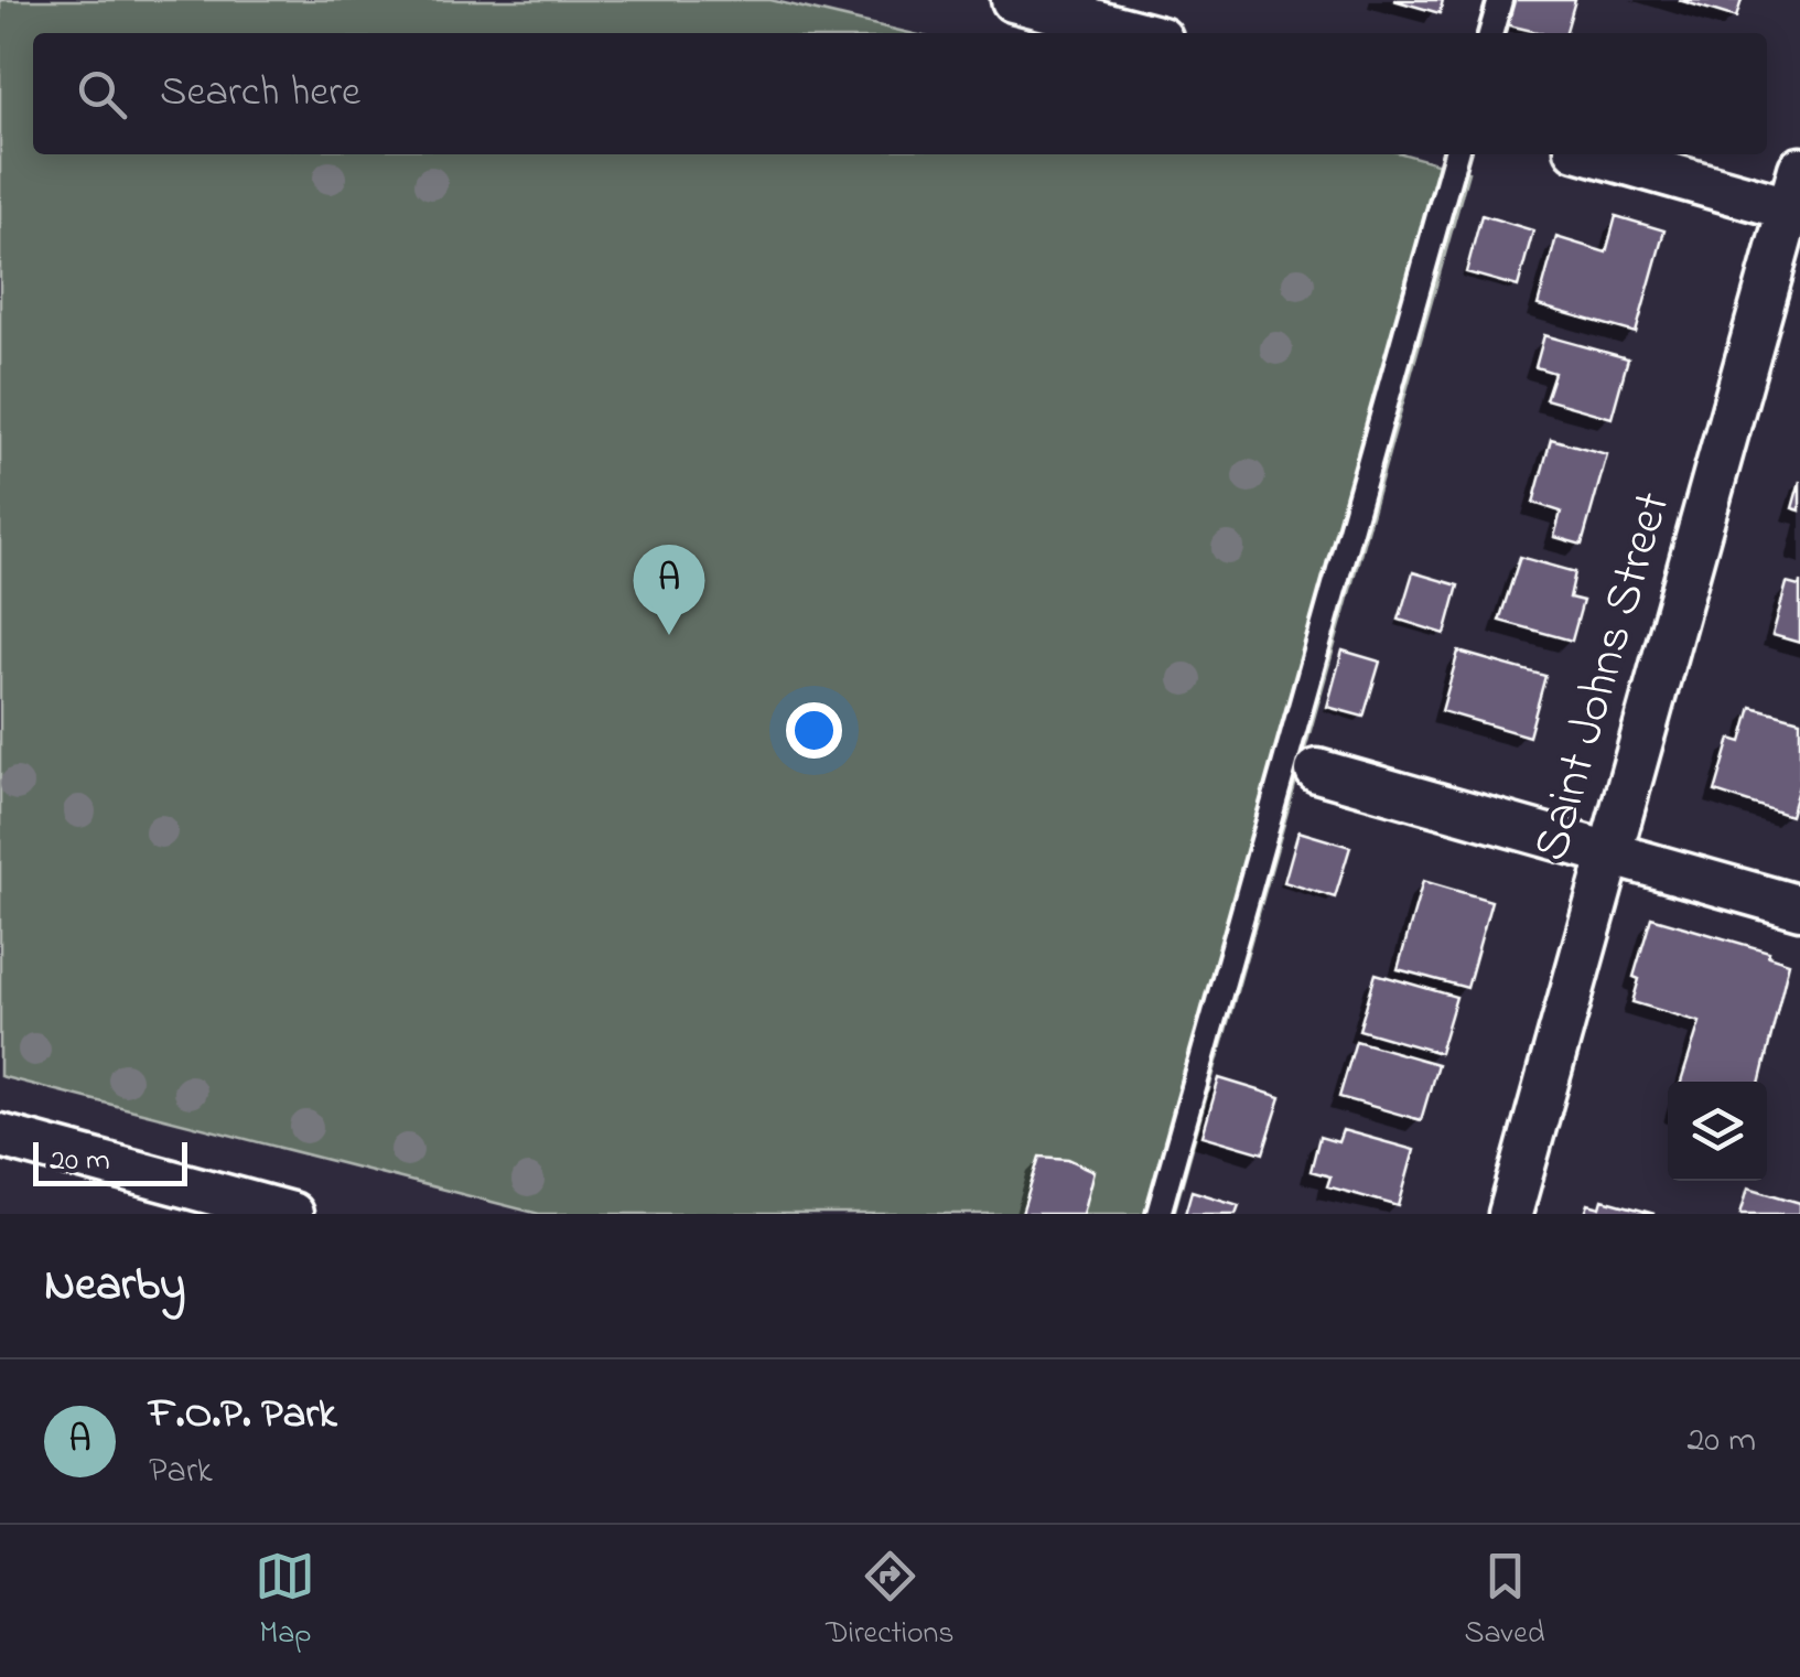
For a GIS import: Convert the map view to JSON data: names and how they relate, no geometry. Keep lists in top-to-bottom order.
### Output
{
  "streets": {
    "street": ["Saint Johns Street"]
  },
  "scale_bar": "20 m",
  "page": {
    "search": "Search here",
    "pins": "A",
    "scale": "20 m",
    "heading": "Nearby",
    "list": [
      {
        "mark": "A",
        "name": "F.O.P. Park",
        "note": "Park",
        "value": "20 m"
      }
    ],
    "nav": ["Map", "Directions", "Saved"]
  }
}
